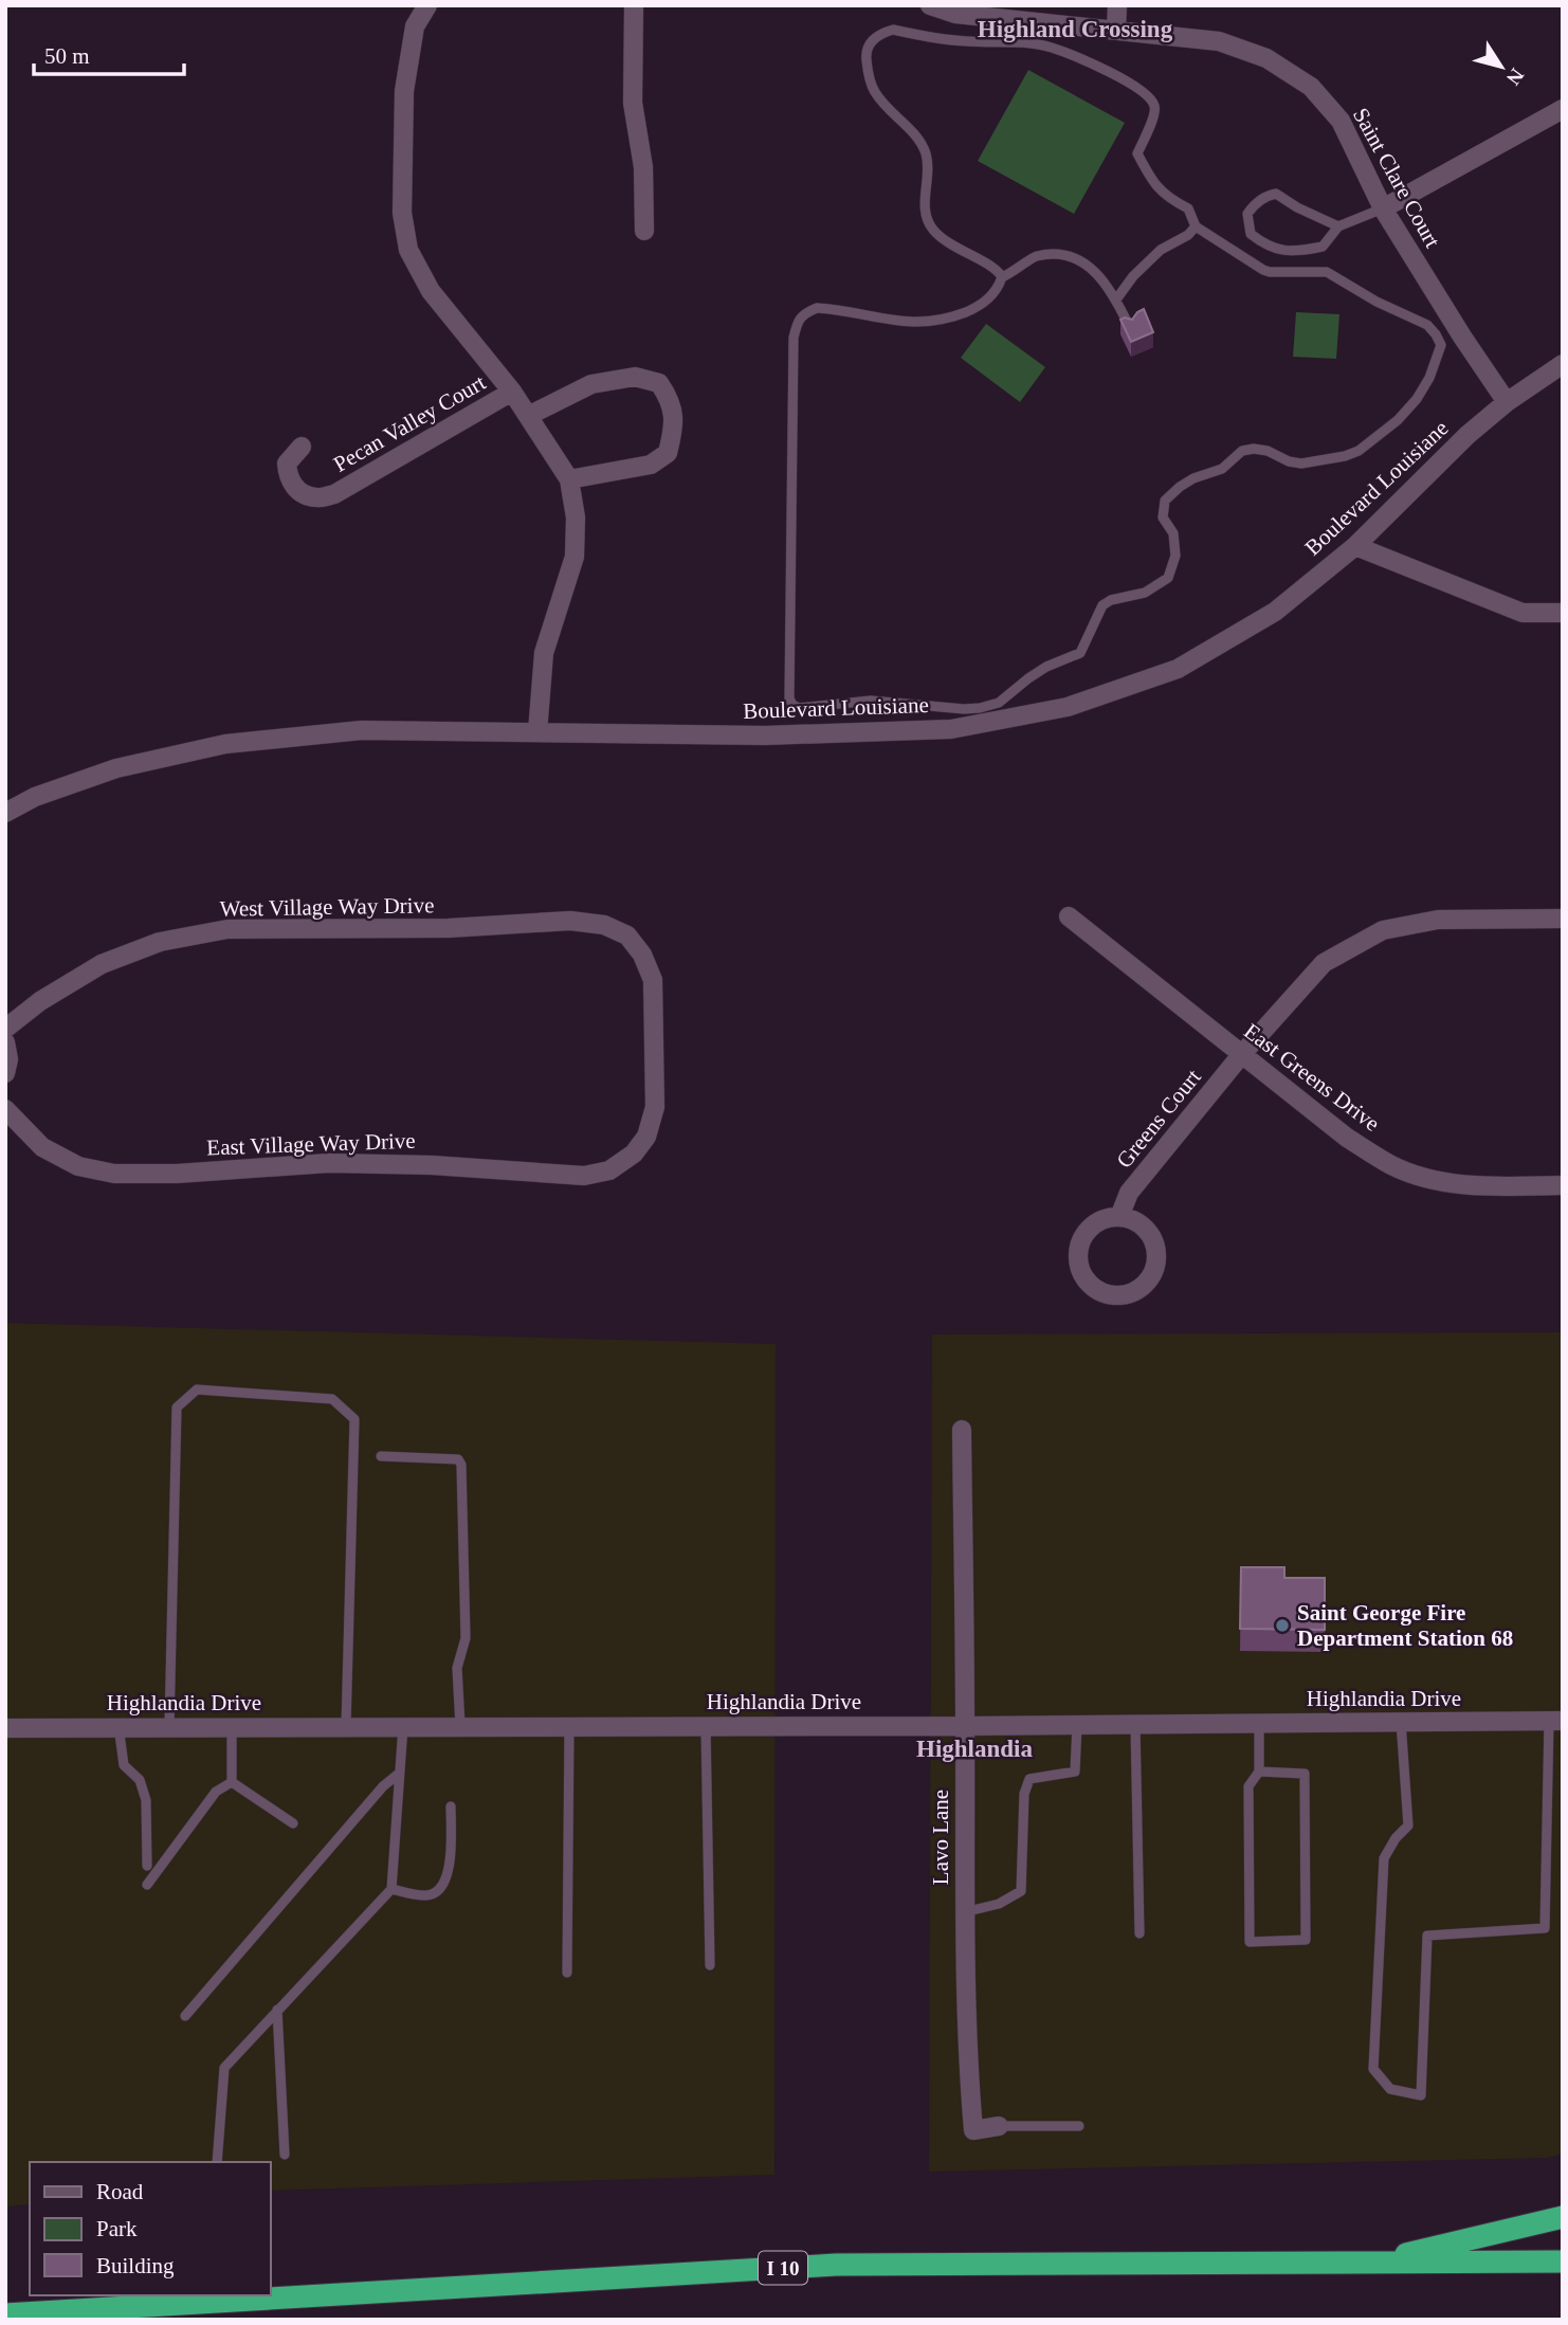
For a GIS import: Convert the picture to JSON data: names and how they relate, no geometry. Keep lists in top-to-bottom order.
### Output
{
  "streets": {
    "highway": ["I 10"],
    "street": [
      "Saint Clare Court",
      "Pecan Valley Court",
      "Boulevard Louisiane",
      "West Village Way Drive",
      "East Greens Drive",
      "Greens Court",
      "East Village Way Drive",
      "Highlandia Drive",
      "Lavo Lane"
    ]
  },
  "crossings": [
    ["Saint Clare Court", "Boulevard Louisiane"],
    ["West Village Way Drive", "East Village Way Drive"],
    ["East Greens Drive", "Greens Court"],
    ["Highlandia Drive", "Lavo Lane"]
  ],
  "districts": ["Highland Crossing", "Highlandia"],
  "places": ["Saint George Fire Department Station 68"],
  "legend": ["Road", "Park", "Building"],
  "scale_bar": "50 m",
  "north": "bottom right"
}
